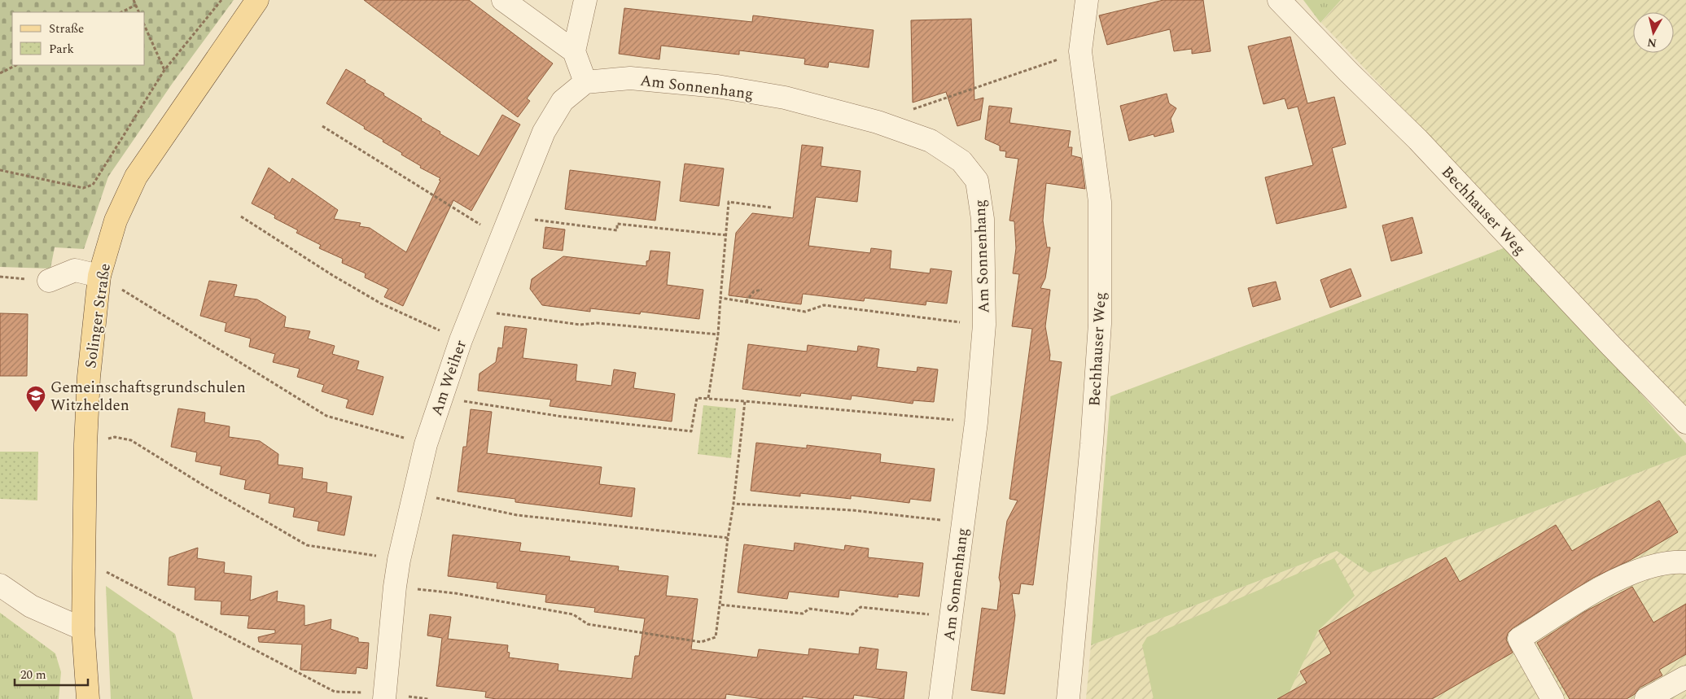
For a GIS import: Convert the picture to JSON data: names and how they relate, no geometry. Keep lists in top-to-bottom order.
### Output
{
  "streets": {
    "main road": ["Solinger Straße"],
    "street": ["Am Sonnenhang", "Bechhauser Weg", "Am Weiher"]
  },
  "crossings": [
    ["Am Sonnenhang", "Am Weiher"]
  ],
  "places": {
    "school or university": ["Gemeinschaftsgrundschulen Witzhelden"]
  },
  "legend": ["Straße", "Park"],
  "scale_bar": "20 m",
  "north": "bottom"
}
